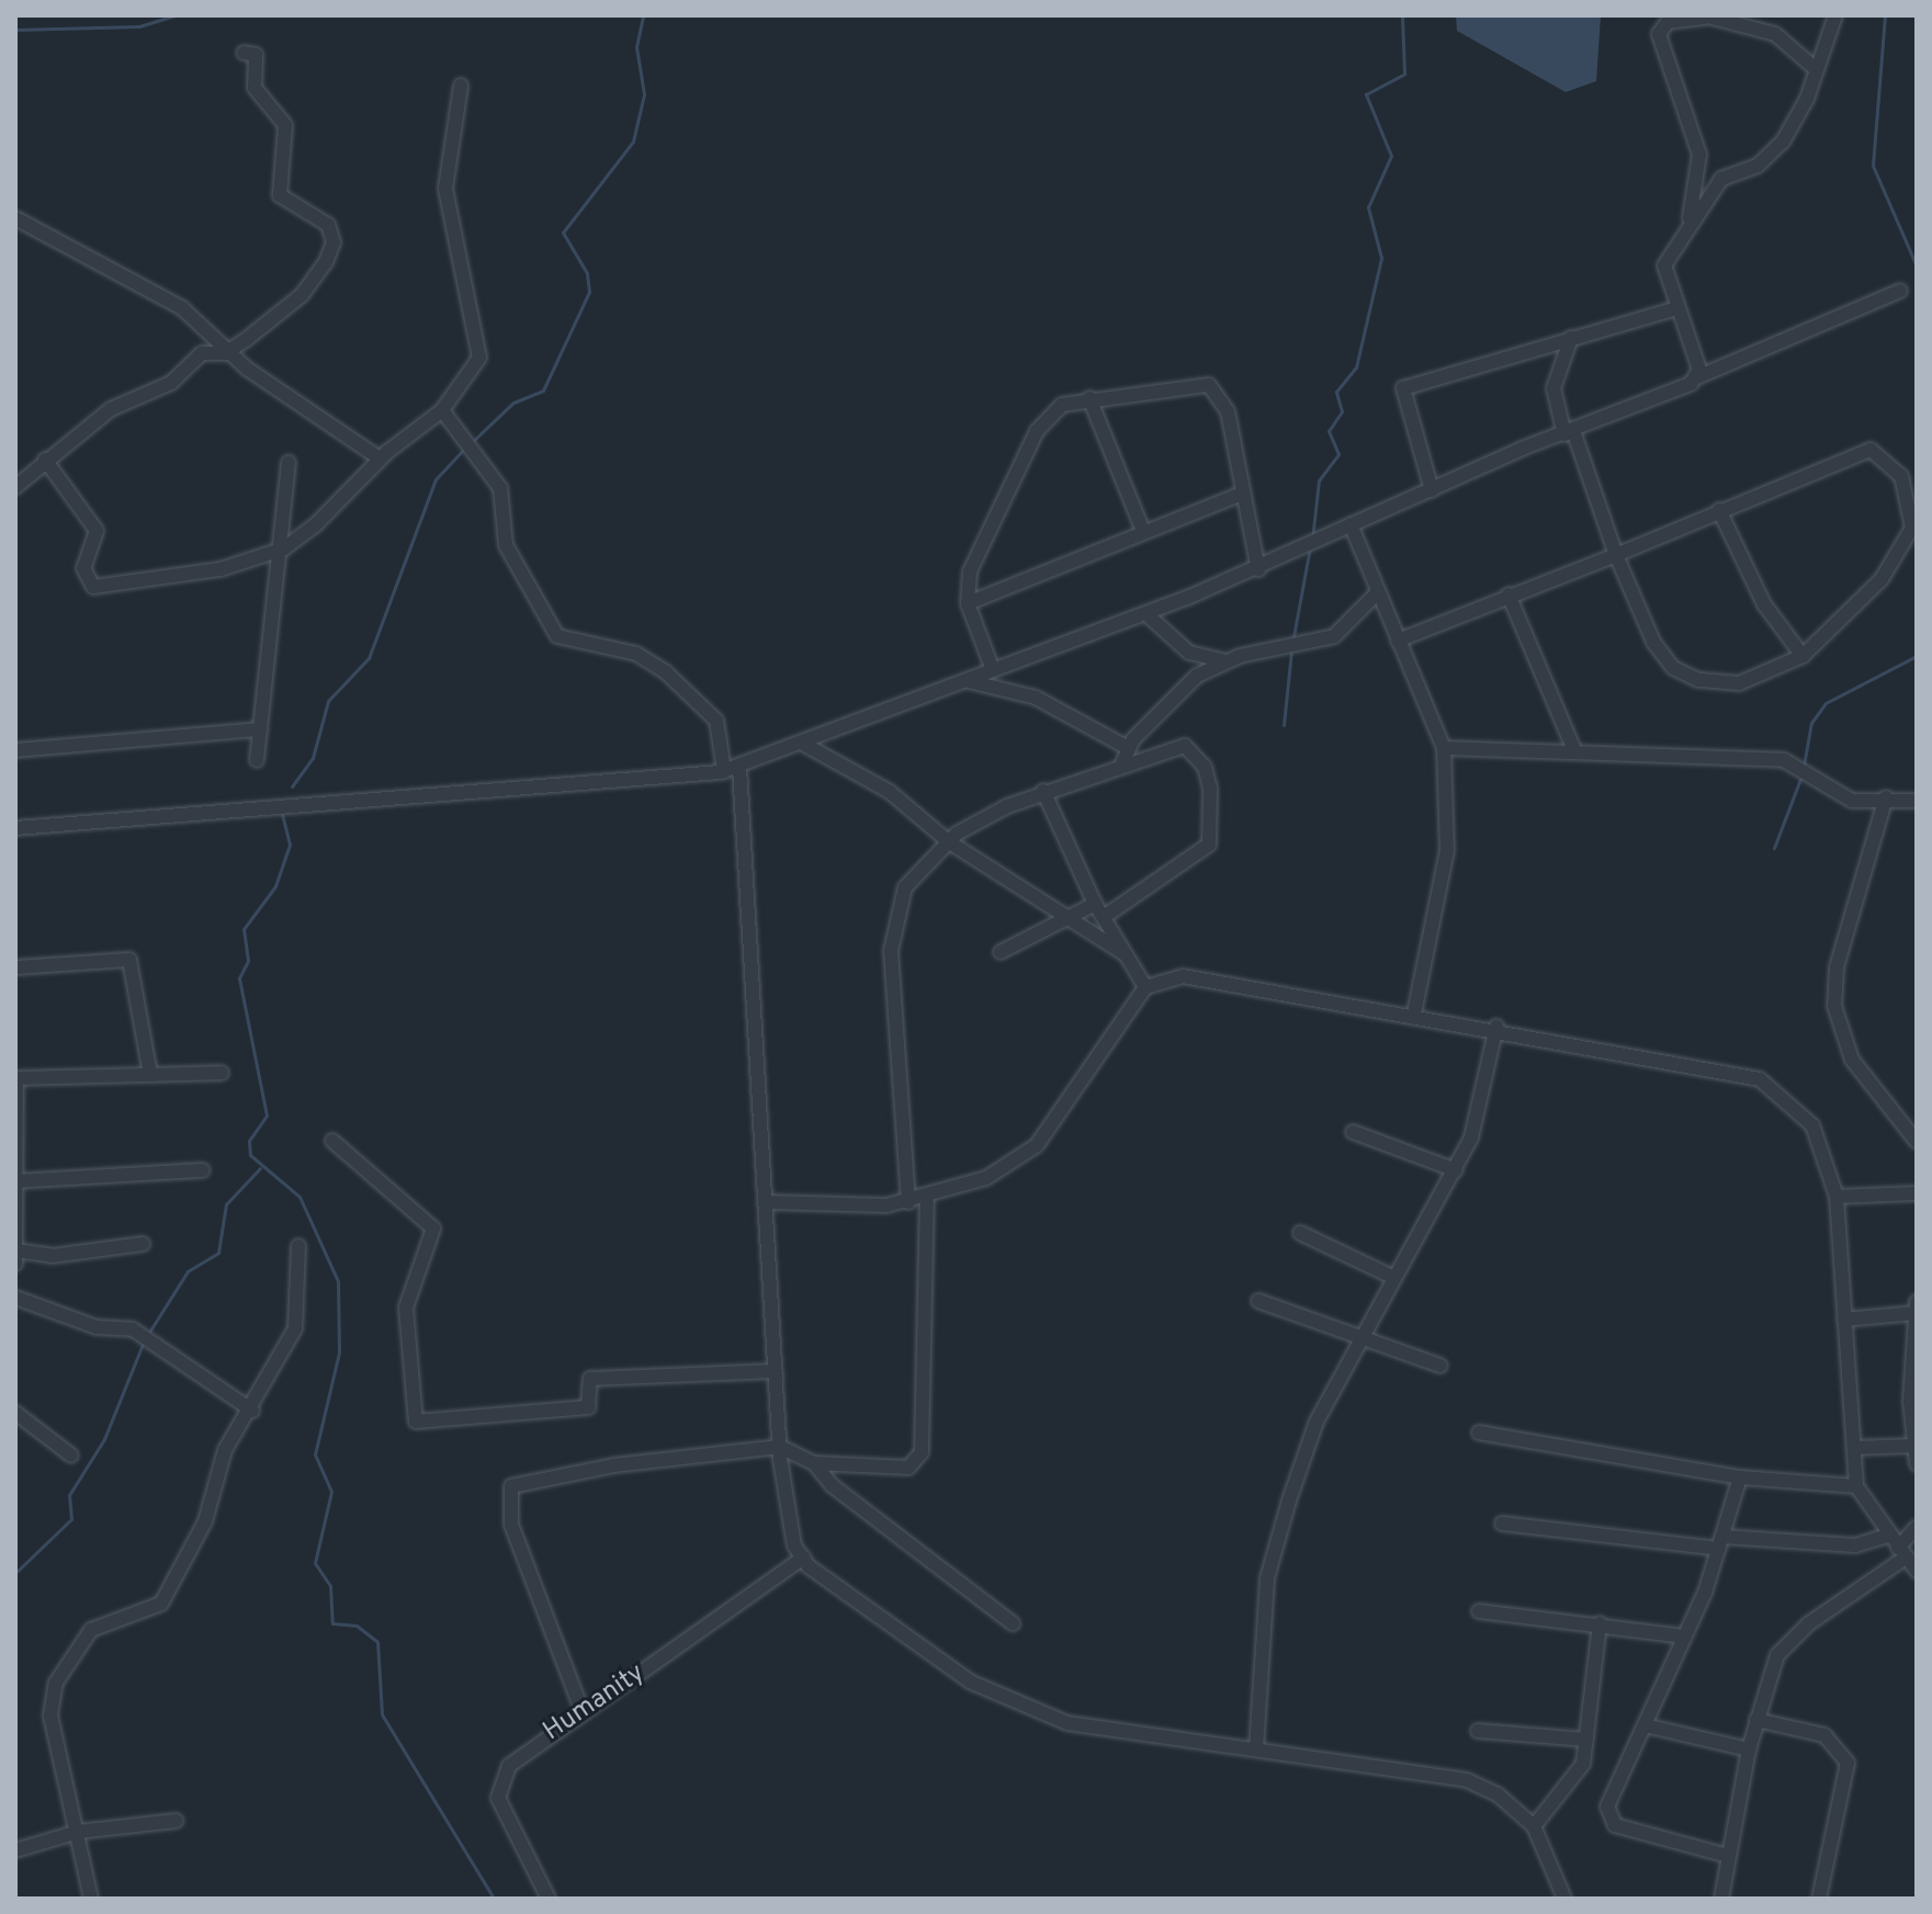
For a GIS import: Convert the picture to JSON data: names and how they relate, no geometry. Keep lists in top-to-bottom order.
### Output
{
  "streets": {
    "street": ["Humanity"]
  }
}
